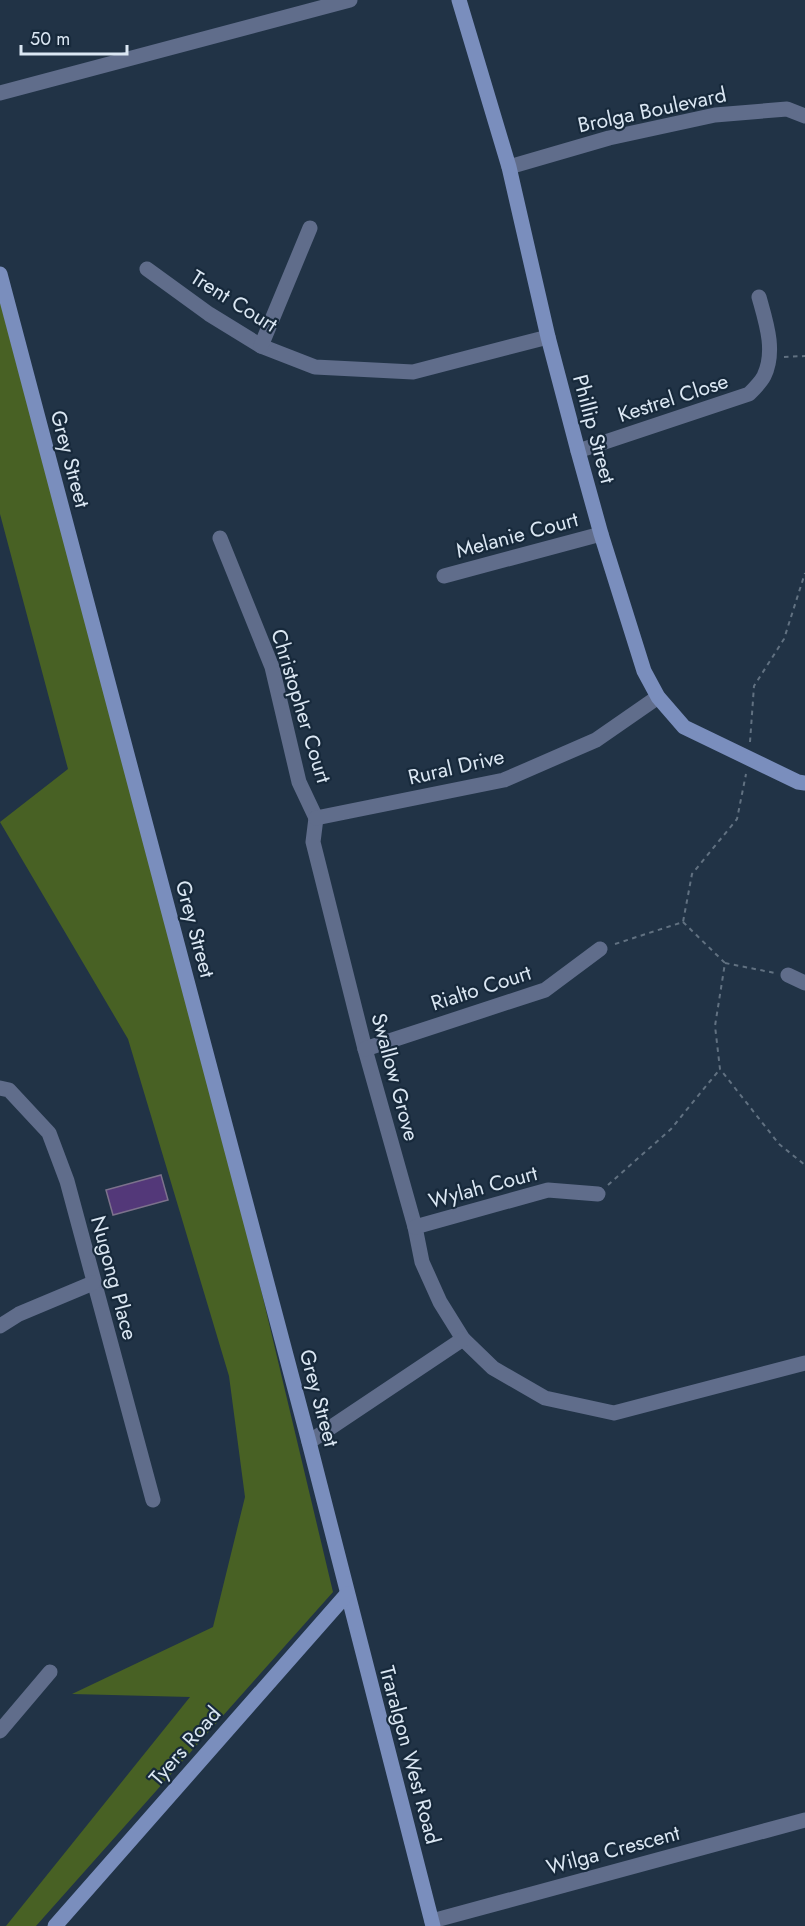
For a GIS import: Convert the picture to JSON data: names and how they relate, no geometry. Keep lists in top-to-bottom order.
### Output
{
  "streets": {
    "main road": [
      "Phillip Street",
      "Grey Street",
      "Tyers Road",
      "Traralgon West Road"
    ],
    "street": [
      "Brolga Boulevard",
      "Trent Court",
      "Kestrel Close",
      "Melanie Court",
      "Christopher Court",
      "Rural Drive",
      "Rialto Court",
      "Swallow Grove",
      "Wylah Court",
      "Nugong Place",
      "Wilga Crescent"
    ]
  },
  "crossings": [
    ["Brolga Boulevard", "Phillip Street"],
    ["Trent Court", "Phillip Street"],
    ["Kestrel Close", "Phillip Street"],
    ["Phillip Street", "Melanie Court"],
    ["Phillip Street", "Rural Drive"],
    ["Grey Street", "Tyers Road"],
    ["Grey Street", "Traralgon West Road"],
    ["Christopher Court", "Rural Drive"],
    ["Christopher Court", "Swallow Grove"],
    ["Rural Drive", "Swallow Grove"],
    ["Rialto Court", "Swallow Grove"],
    ["Swallow Grove", "Wylah Court"],
    ["Tyers Road", "Traralgon West Road"],
    ["Traralgon West Road", "Wilga Crescent"]
  ],
  "scale_bar": "50 m"
}
